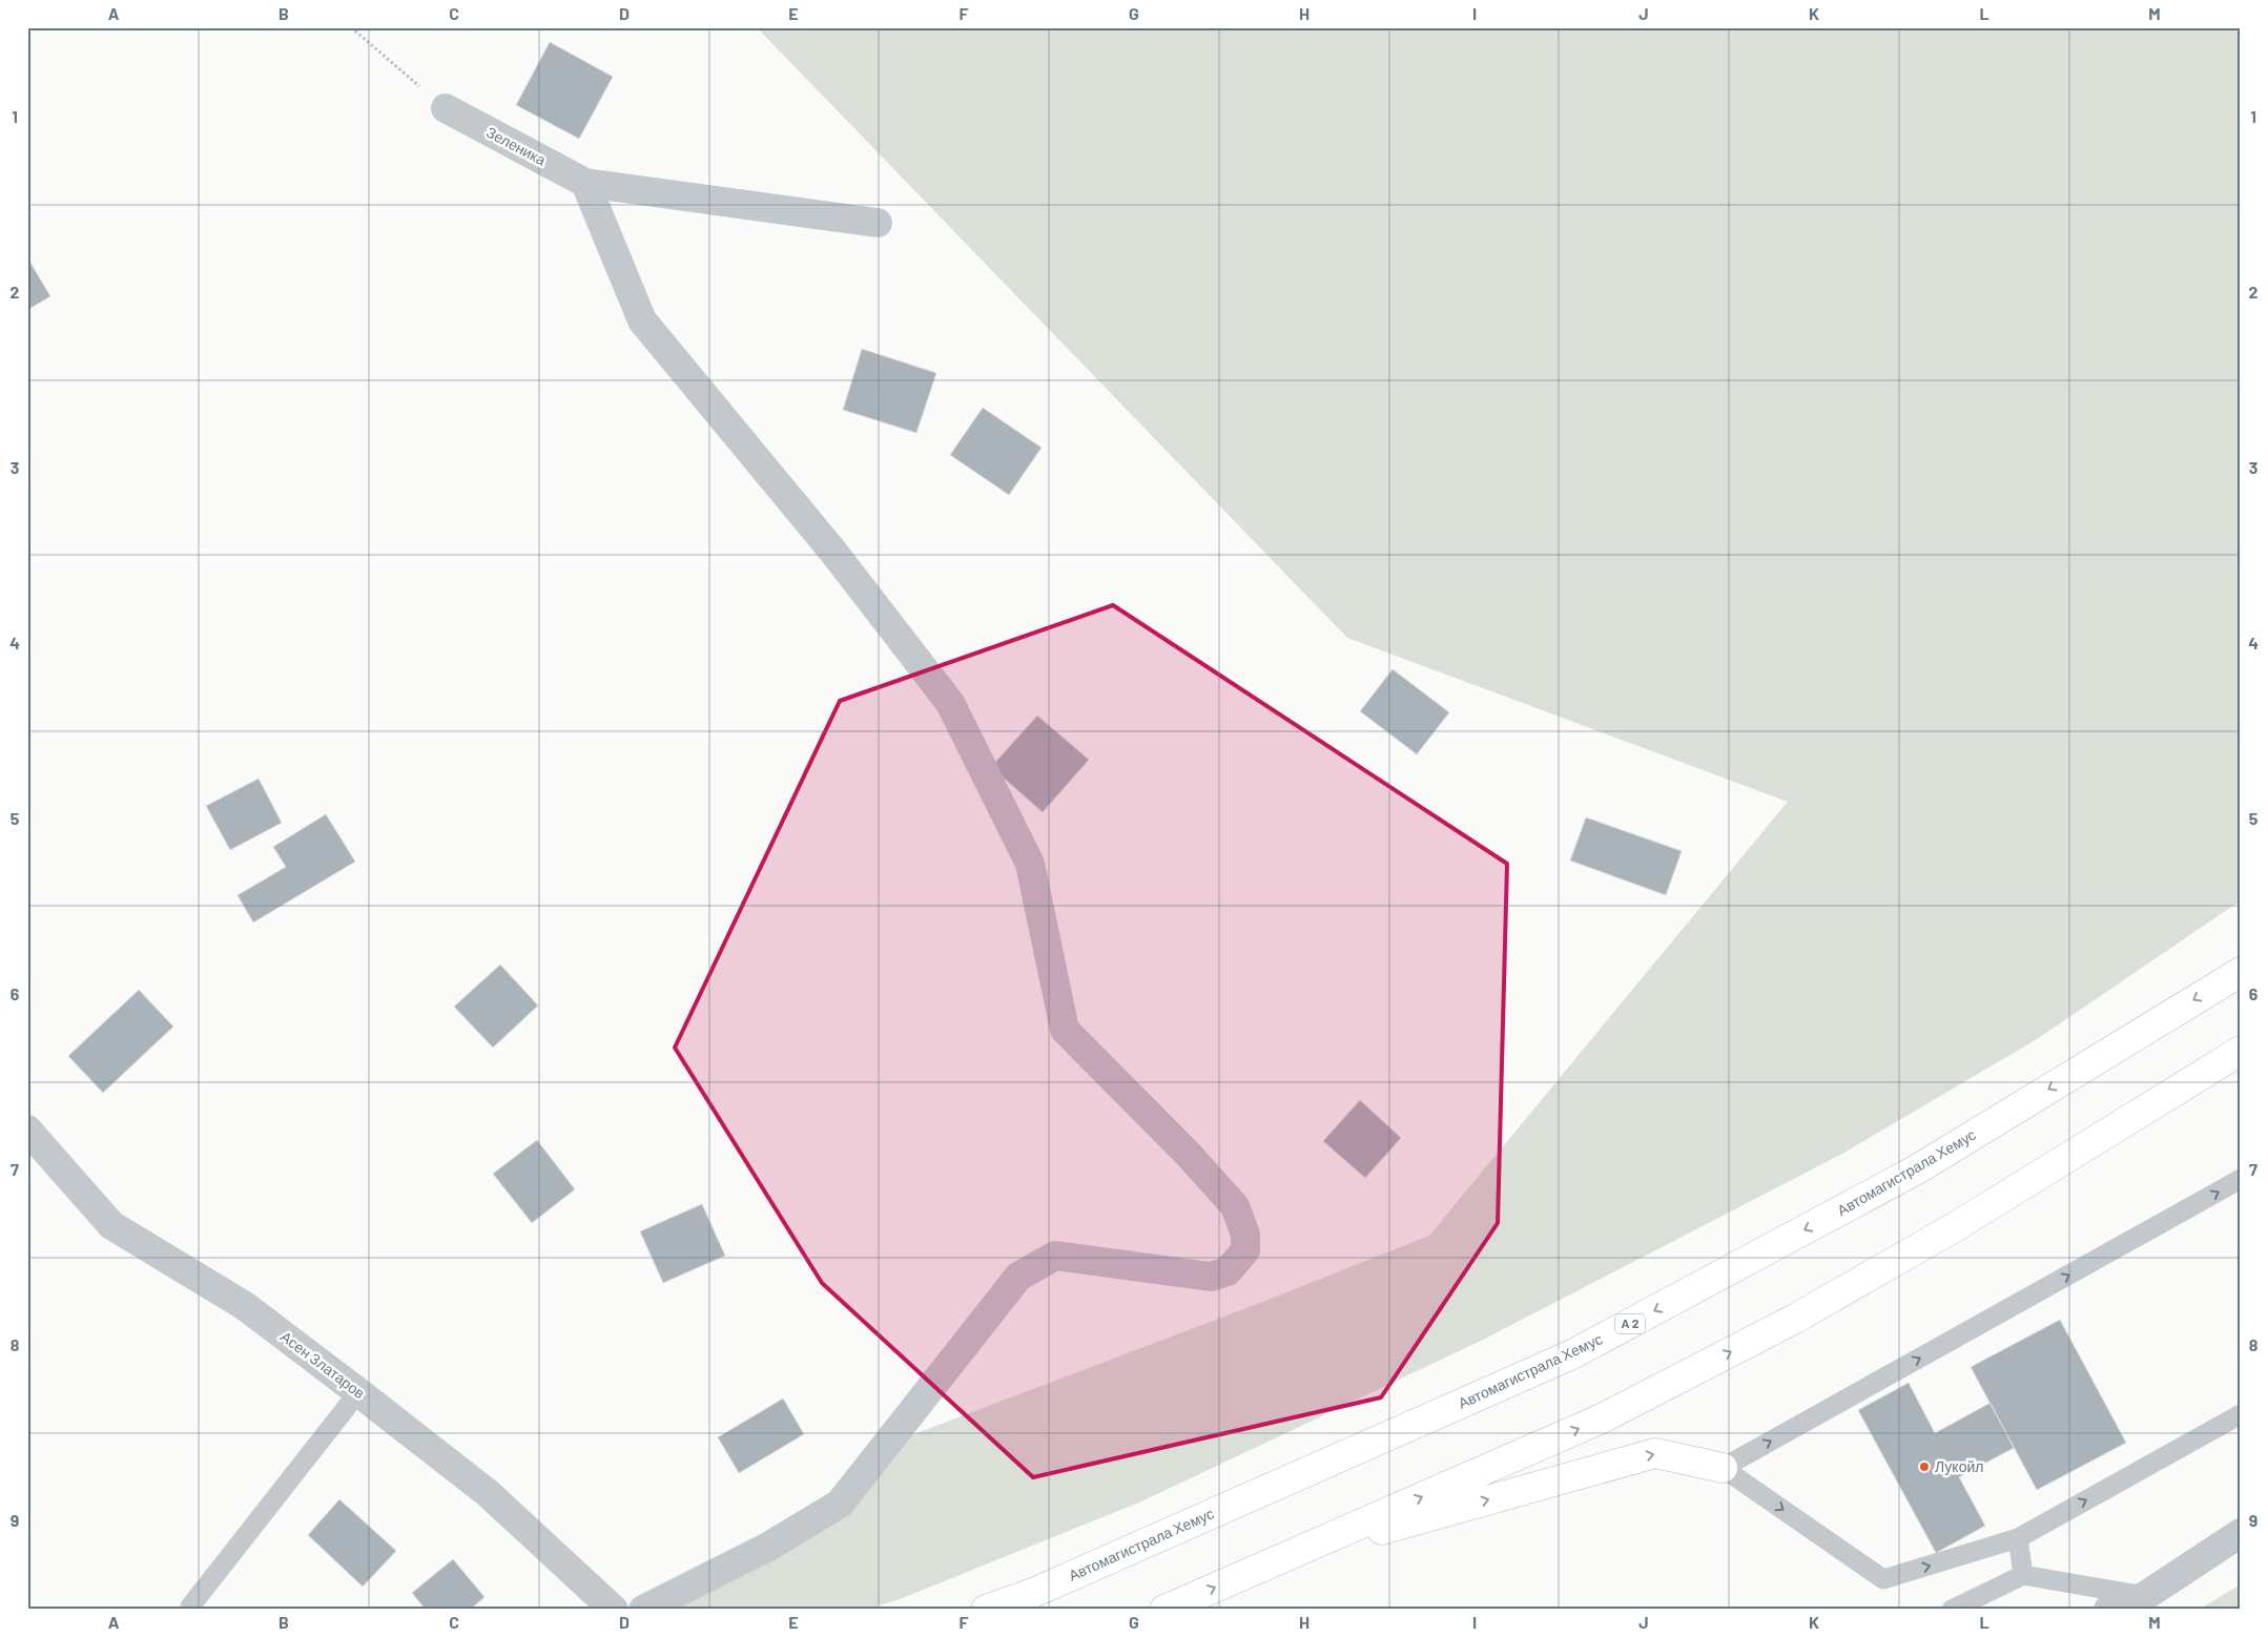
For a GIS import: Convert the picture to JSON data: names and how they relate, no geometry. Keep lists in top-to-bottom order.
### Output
{
  "streets": {
    "highway": ["Автомагистрала Хемус", "A 2"],
    "street": ["Зеленика", "Асен Златаров"]
  },
  "places": ["Лукойл"],
  "grid": {
    "columns": [
      "A",
      "B",
      "C",
      "D",
      "E",
      "F",
      "G",
      "H",
      "I",
      "J",
      "K",
      "L",
      "M"
    ],
    "rows": [
      "1",
      "2",
      "3",
      "4",
      "5",
      "6",
      "7",
      "8",
      "9"
    ]
  }
}
